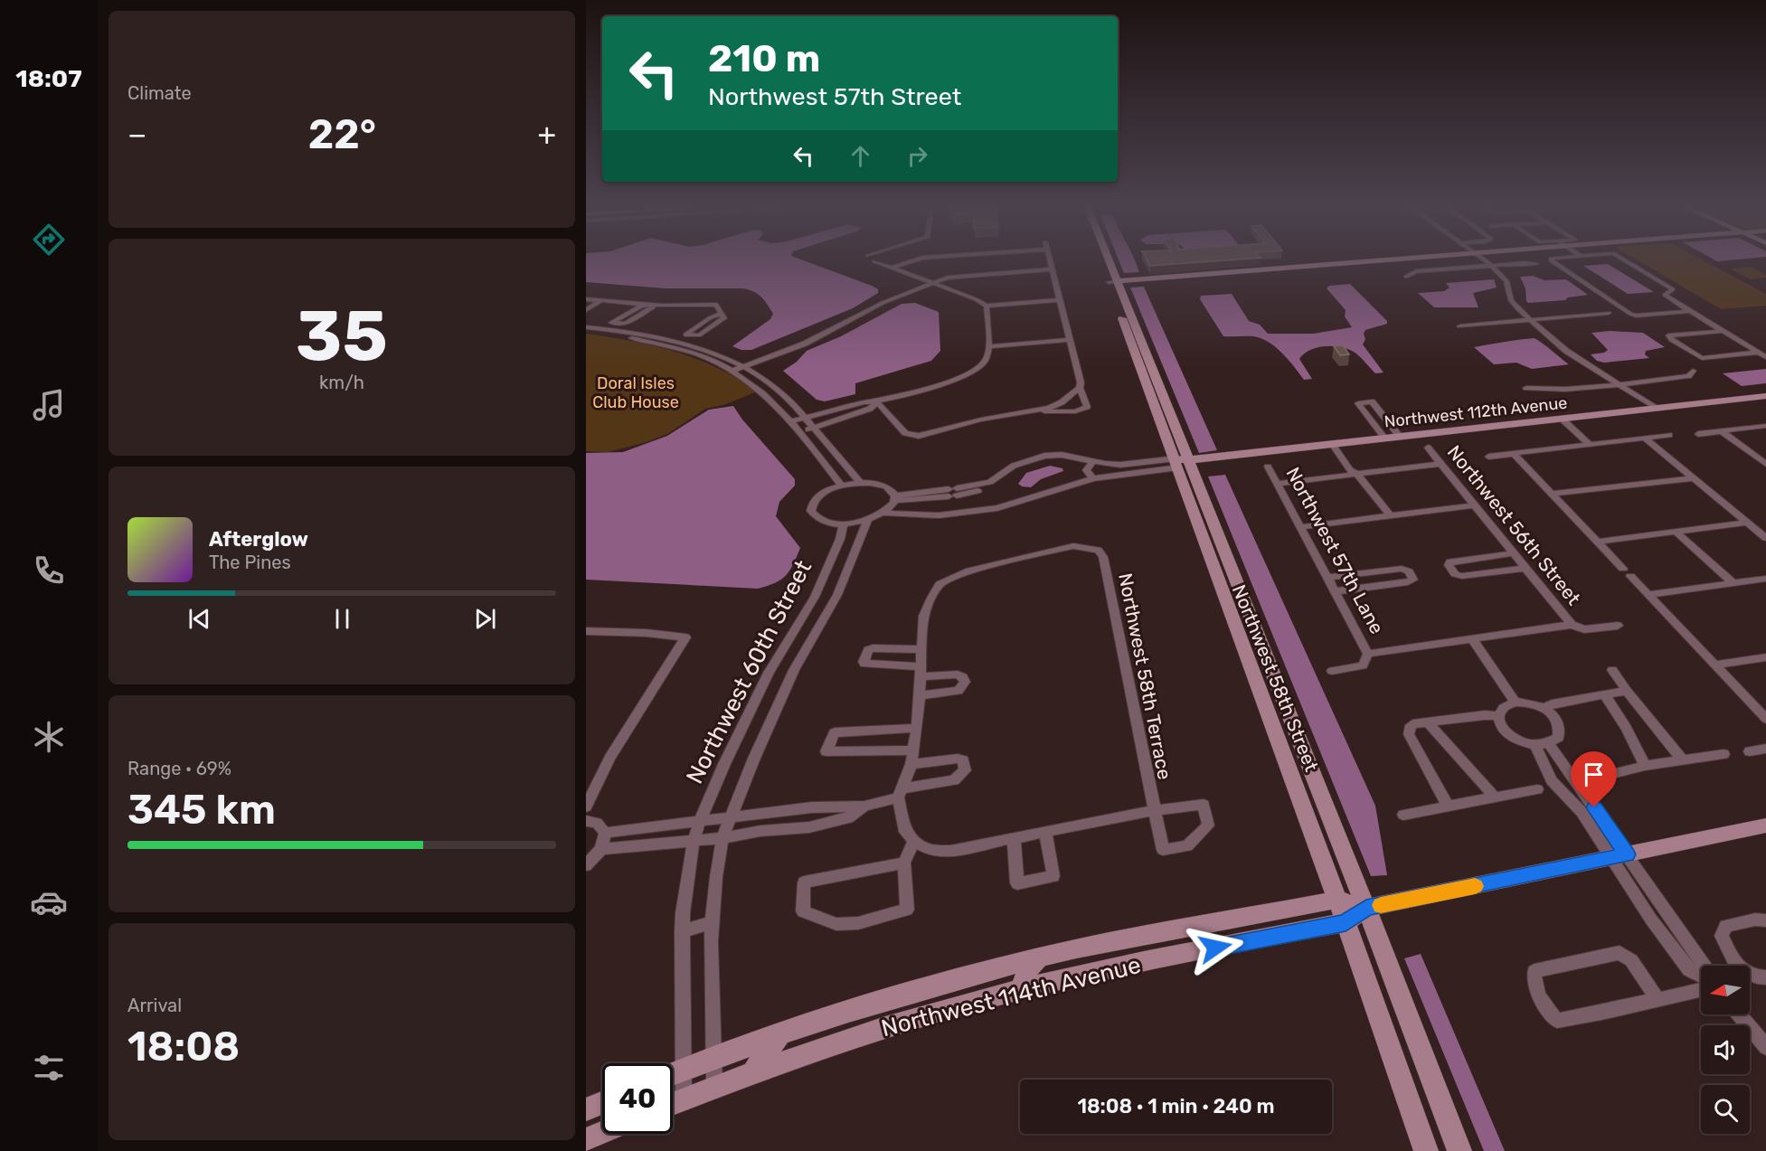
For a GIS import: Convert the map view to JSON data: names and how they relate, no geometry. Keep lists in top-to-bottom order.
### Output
{
  "streets": {
    "street": [
      "Northwest 112th Avenue",
      "Northwest 56th Street",
      "Northwest 57th Lane",
      "Northwest 60th Street",
      "Northwest 58th Terrace",
      "Northwest 58th Street",
      "Northwest 114th Avenue"
    ]
  },
  "crossings": [
    ["Northwest 112th Avenue", "Northwest 58th Street"],
    ["Northwest 60th Street", "Northwest 114th Avenue"],
    ["Northwest 58th Street", "Northwest 114th Avenue"]
  ],
  "parks": ["Doral Isles Club House"],
  "north": "left",
  "page": {
    "tabs": "18:07",
    "tile": [
      "Climate",
      ["35", "km/h"],
      ["Range · 69%", "345 km"],
      ["Arrival", "18:08"]
    ],
    "turn": ["210 m", "Northwest 57th Street"],
    "heat": ["−", "22°", "+"],
    "song": ["Afterglow", "The Pines"],
    "limit": "40",
    "trip": "18:08 · 1 min · 240 m"
  }
}
